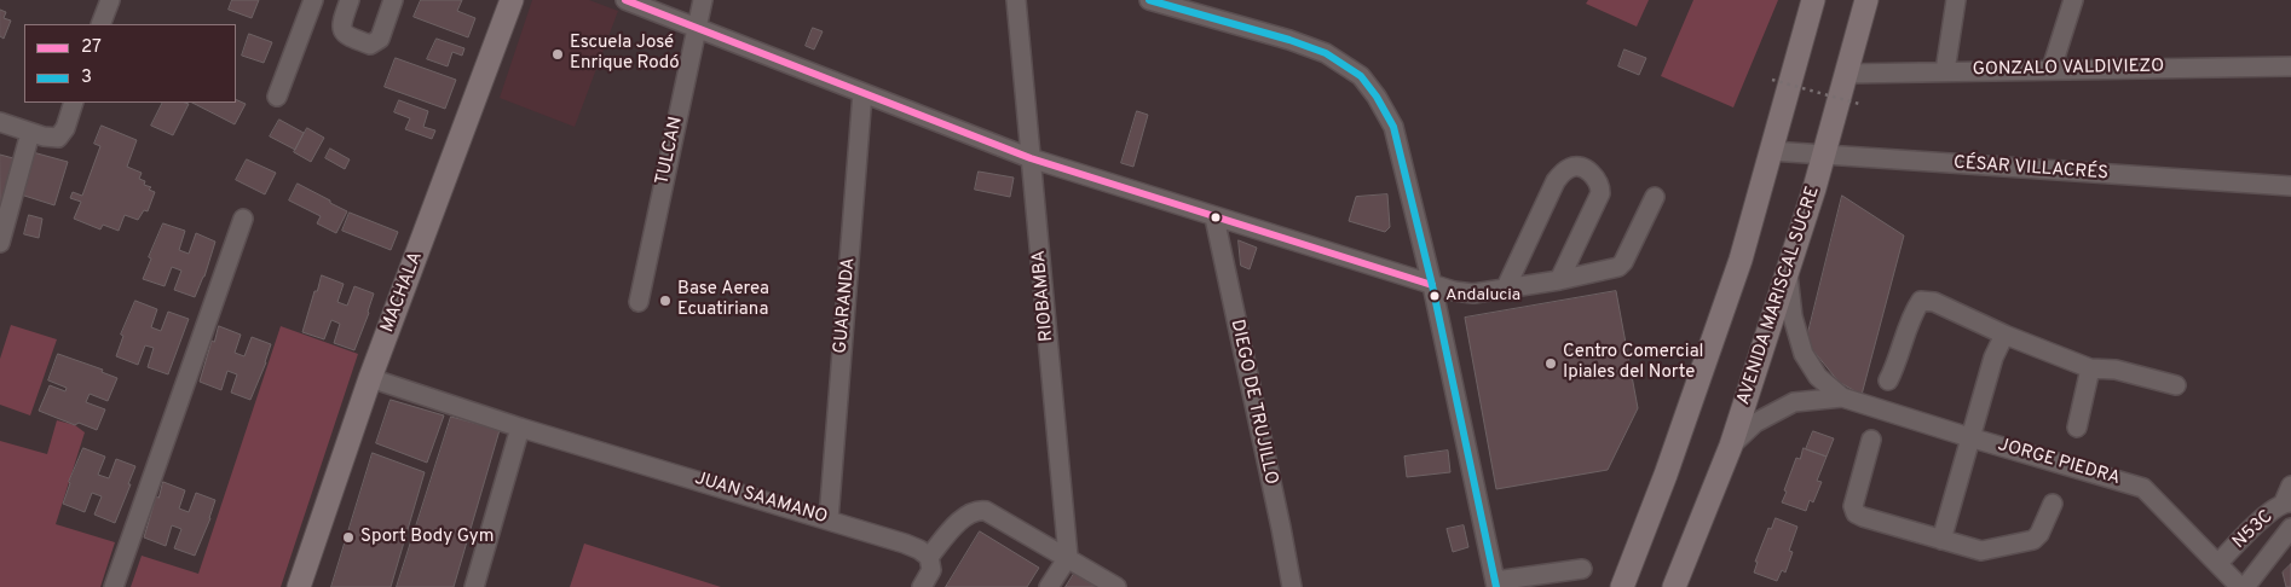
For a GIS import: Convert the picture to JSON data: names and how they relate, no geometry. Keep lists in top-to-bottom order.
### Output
{
  "streets": {
    "main road": ["MACHALA", "AVENIDA MARISCAL SUCRE"],
    "street": [
      "GONZALO VALDIVIEZO",
      "TULCAN",
      "CÉSAR VILLACRÉS",
      "RIOBAMBA",
      "GUARANDA",
      "DIEGO DE TRUJILLO",
      "JORGE PIEDRA",
      "JUAN SAAMANO",
      "N53C"
    ]
  },
  "crossings": [
    ["GONZALO VALDIVIEZO", "AVENIDA MARISCAL SUCRE"],
    ["CÉSAR VILLACRÉS", "AVENIDA MARISCAL SUCRE"],
    ["MACHALA", "JUAN SAAMANO"],
    ["AVENIDA MARISCAL SUCRE", "JORGE PIEDRA"],
    ["GUARANDA", "JUAN SAAMANO"],
    ["JORGE PIEDRA", "N53C"]
  ],
  "places": [
    "Escuela José Enrique Rodó",
    "Andalucia",
    "Base Aerea Ecuatiriana",
    "Centro Comercial Ipiales del Norte",
    "Sport Body Gym"
  ],
  "lines": ["transit line 27", "transit line 3"],
  "legend": ["27", "3"]
}
